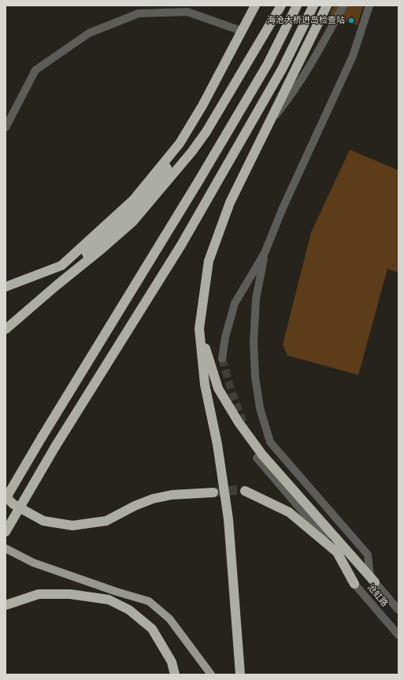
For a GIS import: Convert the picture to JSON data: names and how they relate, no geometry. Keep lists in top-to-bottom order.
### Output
{
  "streets": {
    "street": ["沧虹路"]
  },
  "places": ["海沧大桥进岛检查站"]
}
